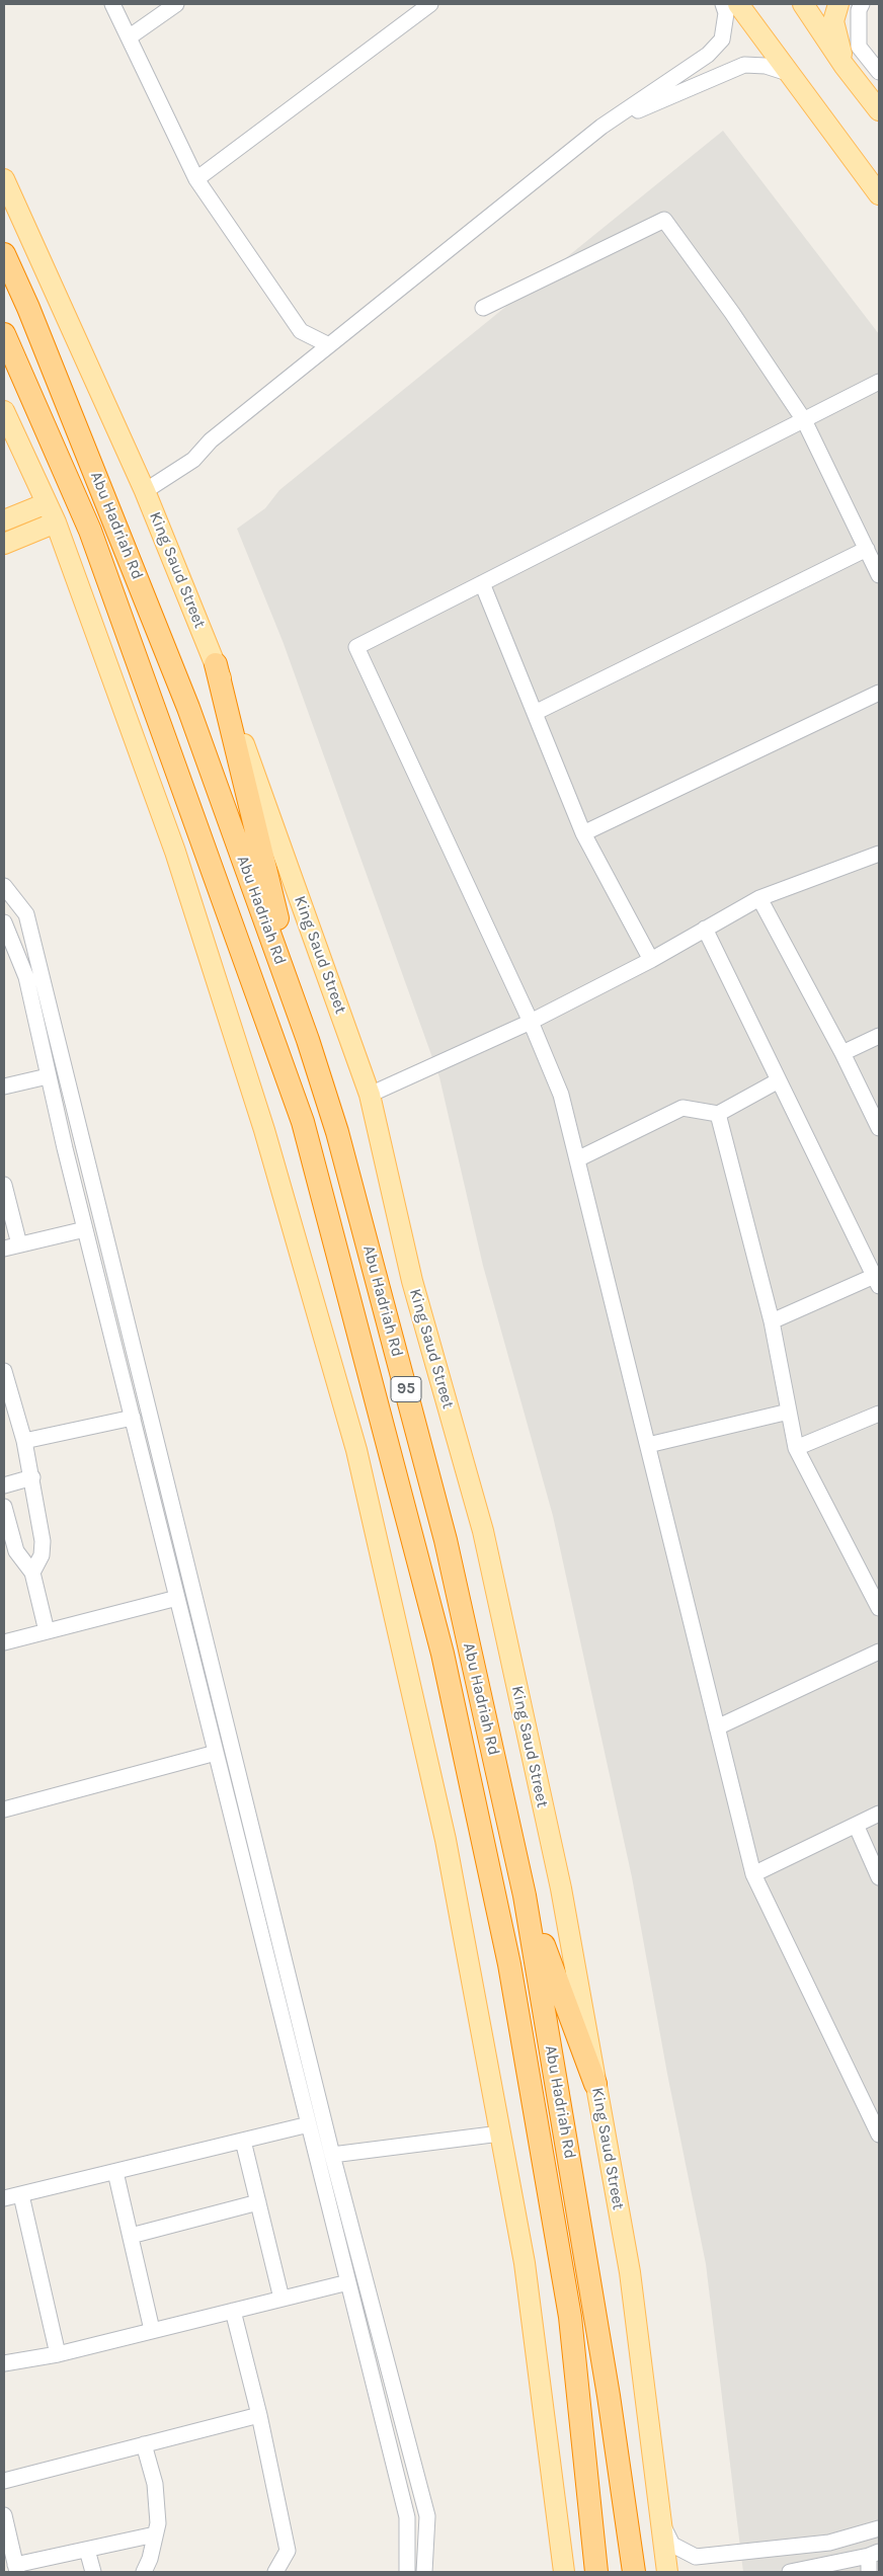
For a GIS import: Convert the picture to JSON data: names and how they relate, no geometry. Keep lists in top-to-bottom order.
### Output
{
  "streets": {
    "highway": ["Abu Hadriah Rd", "95"],
    "main road": ["King Saud Street"]
  }
}
